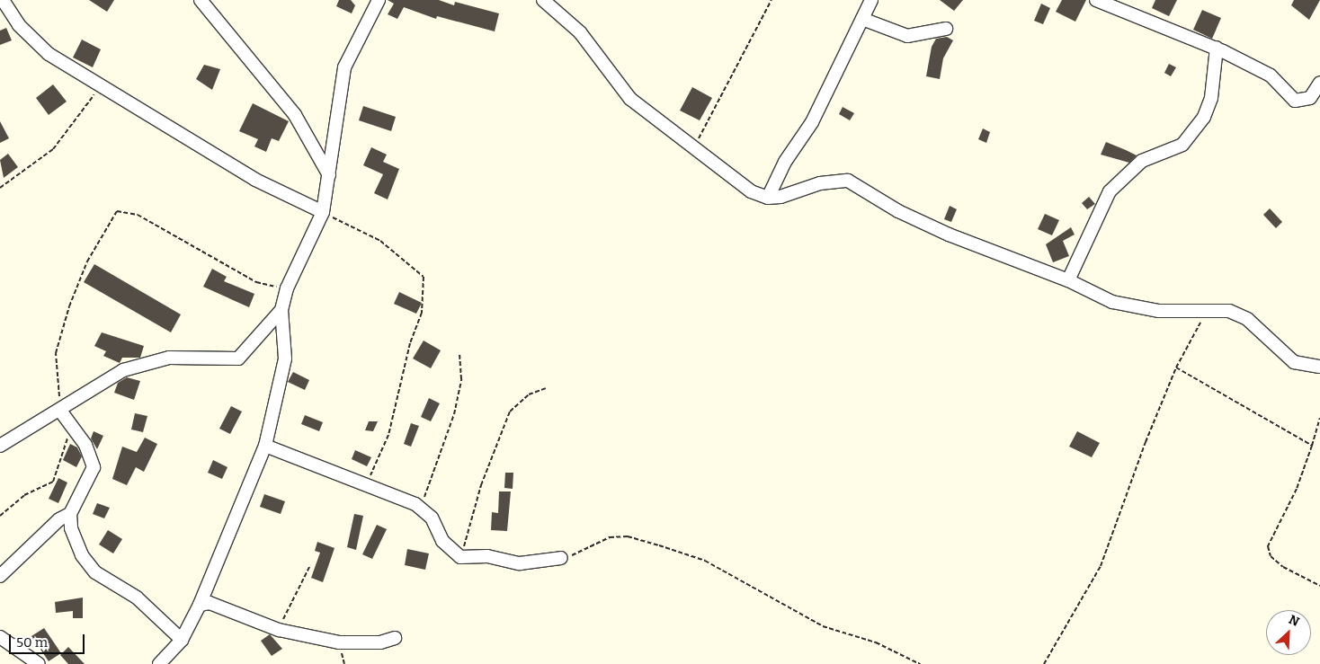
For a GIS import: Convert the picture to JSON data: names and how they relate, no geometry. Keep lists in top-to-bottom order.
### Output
{
  "scale_bar": "50 m",
  "north": "top right"
}
